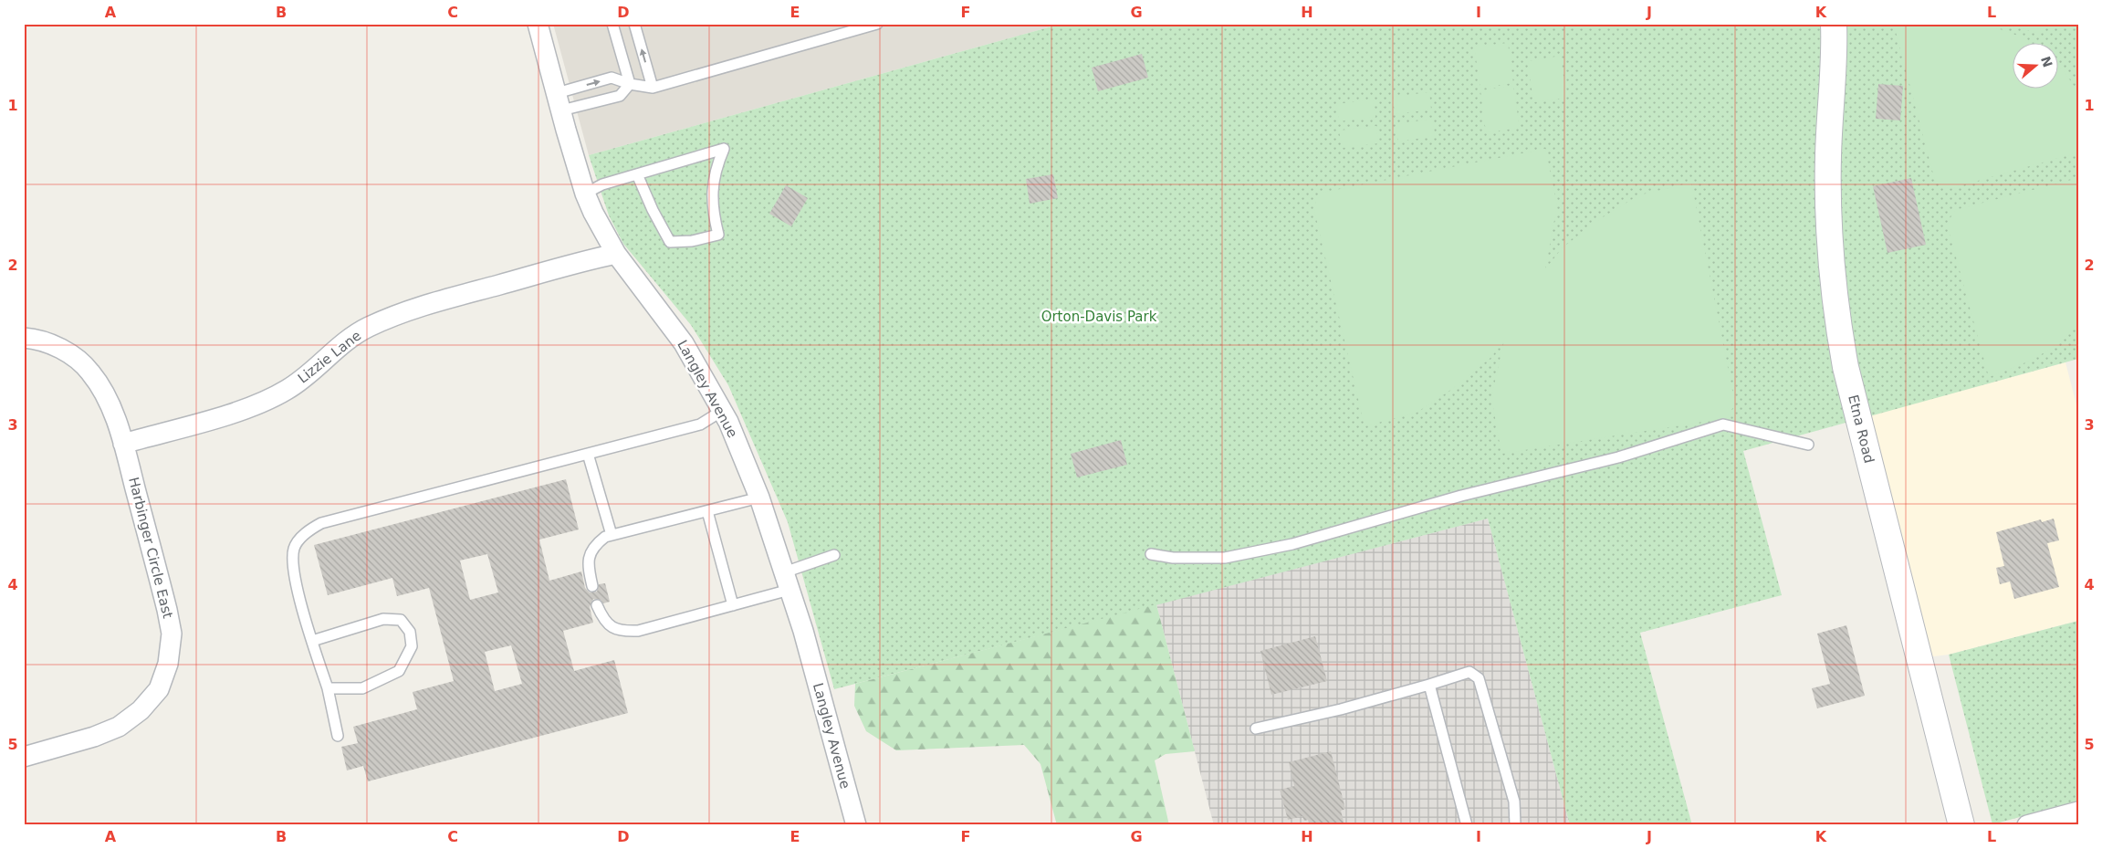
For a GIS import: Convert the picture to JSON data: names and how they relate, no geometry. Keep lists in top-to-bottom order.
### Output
{
  "streets": {
    "street": [
      "Lizzie Lane",
      "Langley Avenue",
      "Etna Road",
      "Harbinger Circle East"
    ]
  },
  "crossings": [
    ["Lizzie Lane", "Langley Avenue"],
    ["Lizzie Lane", "Harbinger Circle East"]
  ],
  "parks": ["Orton-Davis Park"],
  "north": "right",
  "grid": {
    "columns": [
      "A",
      "B",
      "C",
      "D",
      "E",
      "F",
      "G",
      "H",
      "I",
      "J",
      "K",
      "L"
    ],
    "rows": [
      "1",
      "2",
      "3",
      "4",
      "5"
    ]
  }
}
